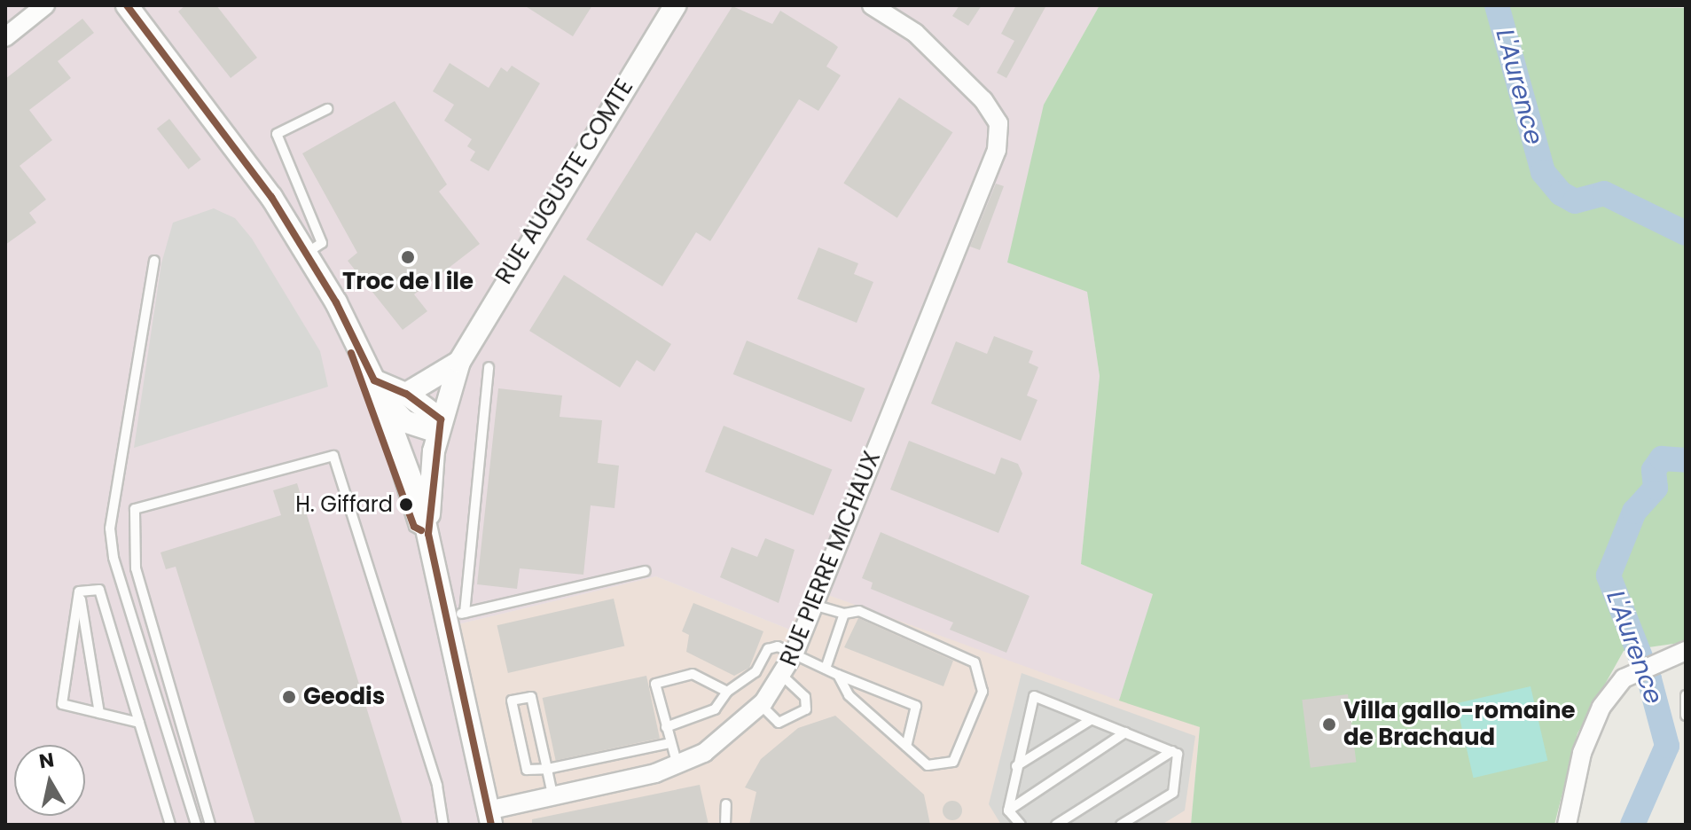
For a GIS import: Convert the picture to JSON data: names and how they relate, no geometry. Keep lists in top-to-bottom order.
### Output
{
  "streets": {
    "street": ["RUE AUGUSTE COMTE", "RUE PIERRE MICHAUX"]
  },
  "water": ["L'Aurence"],
  "places": [
    "Troc de l ile",
    "H. Giffard",
    "Geodis",
    "Villa gallo-romaine de Brachaud"
  ],
  "north": "top"
}
